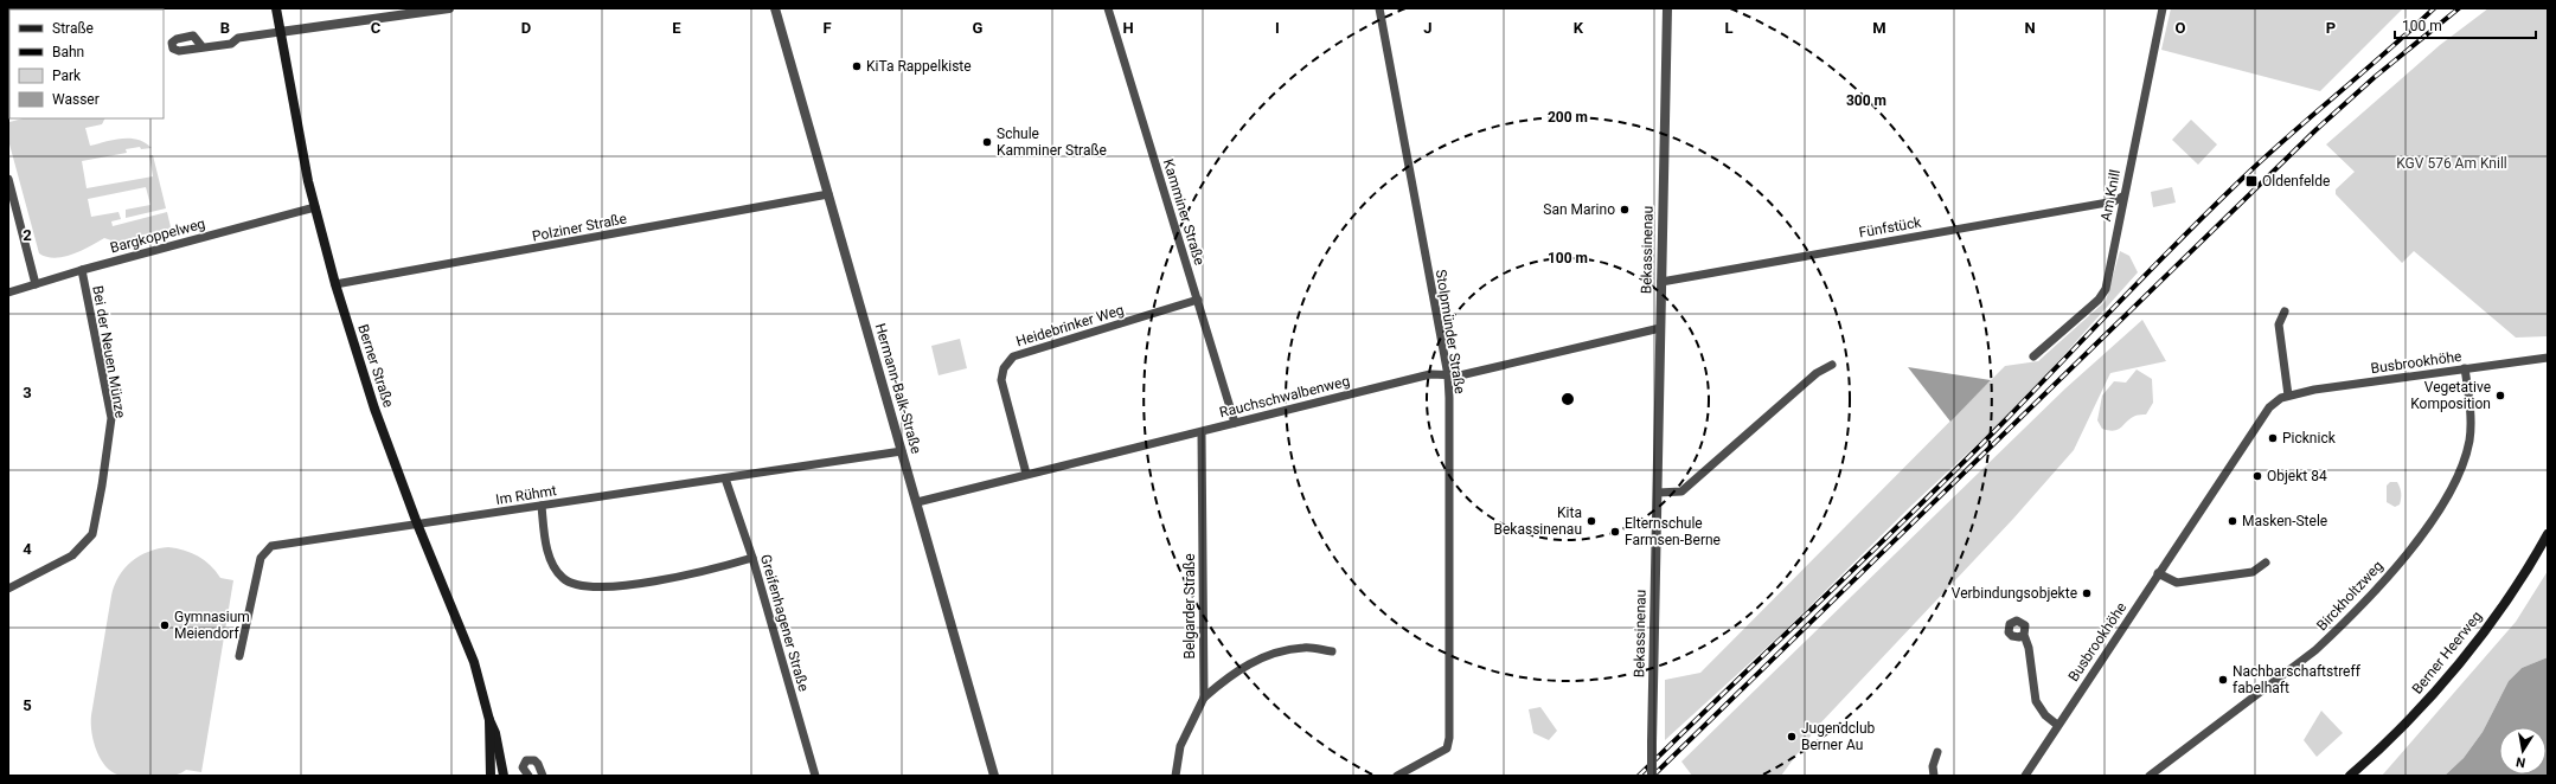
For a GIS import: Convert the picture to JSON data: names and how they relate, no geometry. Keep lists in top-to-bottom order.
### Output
{
  "streets": {
    "main road": ["Berner Straße", "Berner Heerweg"],
    "street": [
      "Am Knill",
      "Kamminer Straße",
      "Polziner Straße",
      "Fünfstück",
      "Bargkoppelweg",
      "Bekassinenau",
      "Heidebrinker Weg",
      "Stolpmünder Straße",
      "Bei der Neuen Münze",
      "Busbrookhöhe",
      "Hermann-Balk-Straße",
      "Rauchschwalbenweg",
      "Im Rühmt",
      "Birckholtzweg",
      "Belgarder Straße",
      "Greifenhagener Straße"
    ]
  },
  "crossings": [
    ["Am Knill", "Fünfstück"],
    ["Kamminer Straße", "Heidebrinker Weg"],
    ["Kamminer Straße", "Rauchschwalbenweg"],
    ["Polziner Straße", "Berner Straße"],
    ["Polziner Straße", "Hermann-Balk-Straße"],
    ["Fünfstück", "Bekassinenau"],
    ["Bargkoppelweg", "Bei der Neuen Münze"],
    ["Bargkoppelweg", "Berner Straße"],
    ["Bekassinenau", "Rauchschwalbenweg"],
    ["Heidebrinker Weg", "Rauchschwalbenweg"],
    ["Stolpmünder Straße", "Rauchschwalbenweg"],
    ["Busbrookhöhe", "Birckholtzweg"],
    ["Berner Straße", "Im Rühmt"],
    ["Hermann-Balk-Straße", "Rauchschwalbenweg"],
    ["Hermann-Balk-Straße", "Im Rühmt"],
    ["Rauchschwalbenweg", "Belgarder Straße"],
    ["Im Rühmt", "Greifenhagener Straße"]
  ],
  "parks": ["KGV 576 Am Knill"],
  "places": {
    "other": [
      "KiTa Rappelkiste",
      "Schule Kamminer Straße",
      "San Marino",
      "Vegetative Komposition",
      "Picknick",
      "Objekt 84",
      "Kita Bekassinenau",
      "Masken-Stele",
      "Elternschule Farmsen-Berne",
      "Verbindungsobjekte",
      "Gymnasium Meiendorf",
      "Nachbarschaftstreff fabelhaft",
      "Jugendclub Berner Au"
    ],
    "transit": ["Oldenfelde"]
  },
  "legend": [
    "Straße",
    "Bahn",
    "Park",
    "Wasser"
  ],
  "scale_bar": "100 m",
  "north": "bottom",
  "grid": {
    "columns": [
      "B",
      "C",
      "D",
      "E",
      "F",
      "G",
      "H",
      "I",
      "J",
      "K",
      "L",
      "M",
      "N",
      "O",
      "P"
    ],
    "rows": [
      "2",
      "3",
      "4",
      "5"
    ]
  },
  "rings": ["300 m", "200 m", "100 m"]
}
